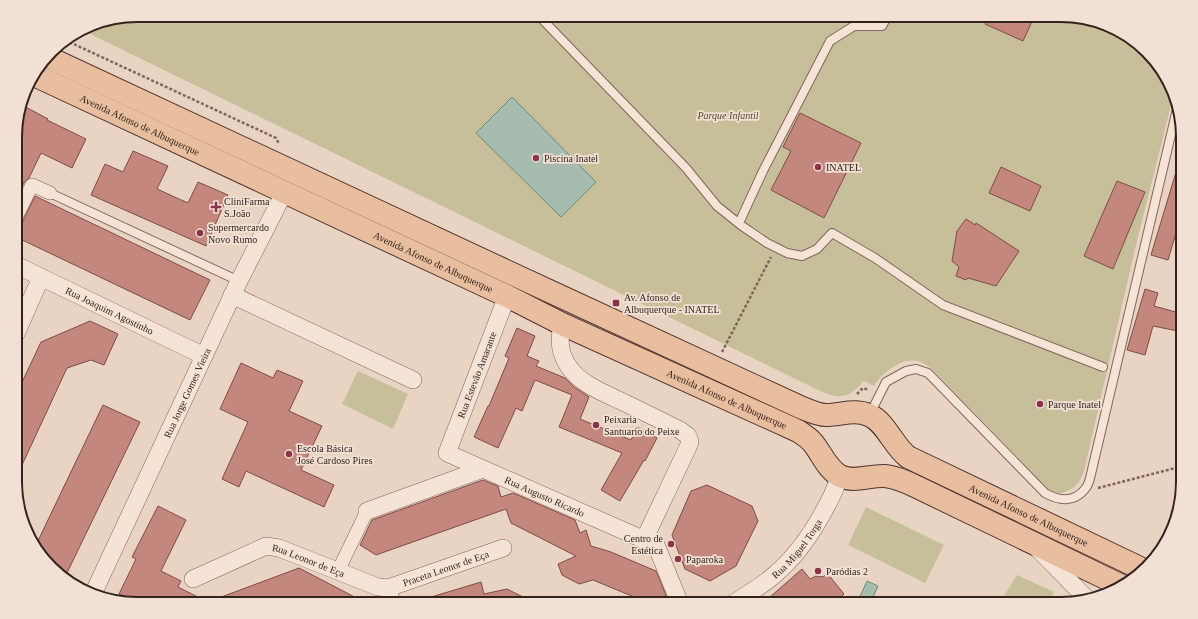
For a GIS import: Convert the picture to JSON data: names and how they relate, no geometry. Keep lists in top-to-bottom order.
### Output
{
  "streets": {
    "main road": ["Avenida Afonso de Albuquerque"],
    "street": [
      "Rua Joaquim Agostinho",
      "Rua Estevão Amarante",
      "Rua Jorge Gomes Vieira",
      "Rua Augusto Ricardo",
      "Rua Miguel Torga",
      "Rua Leonor de Eça",
      "Praceta Leonor de Eça"
    ]
  },
  "crossings": [
    ["Avenida Afonso de Albuquerque", "Rua Estevão Amarante"],
    ["Avenida Afonso de Albuquerque", "Rua Jorge Gomes Vieira"],
    ["Avenida Afonso de Albuquerque", "Rua Miguel Torga"],
    ["Rua Joaquim Agostinho", "Rua Jorge Gomes Vieira"],
    ["Rua Estevão Amarante", "Rua Augusto Ricardo"],
    ["Rua Leonor de Eça", "Praceta Leonor de Eça"]
  ],
  "parks": ["Parque Infantil"],
  "places": {
    "other": [
      "Piscina Inatel",
      "INATEL",
      "Supermercardo Novo Rumo",
      "Parque Inatel",
      "Peixaria Santuario do Peixe",
      "Escola Básica José Cardoso Pires",
      "Centro de Estética",
      "Paparoka",
      "Paródias 2"
    ],
    "health": ["CliniFarma S.João"],
    "transit": ["Av. Afonso de Albuquerque - INATEL"]
  }
}
